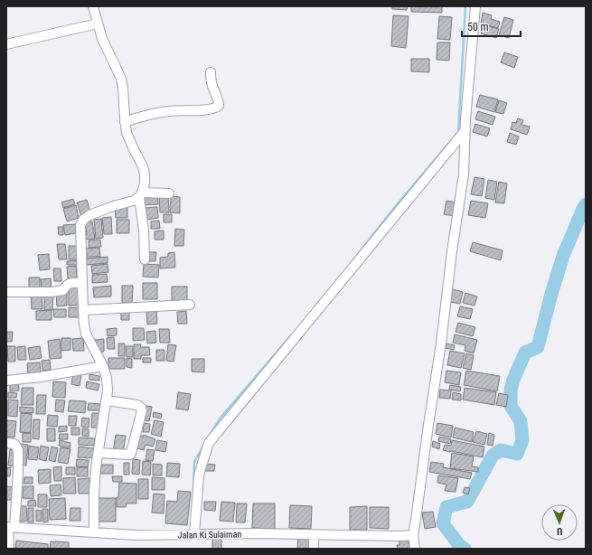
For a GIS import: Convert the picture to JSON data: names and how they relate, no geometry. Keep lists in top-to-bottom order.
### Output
{
  "streets": {
    "street": ["Jalan Ki Sulaiman"]
  },
  "scale_bar": "50 m",
  "north": "bottom"
}
